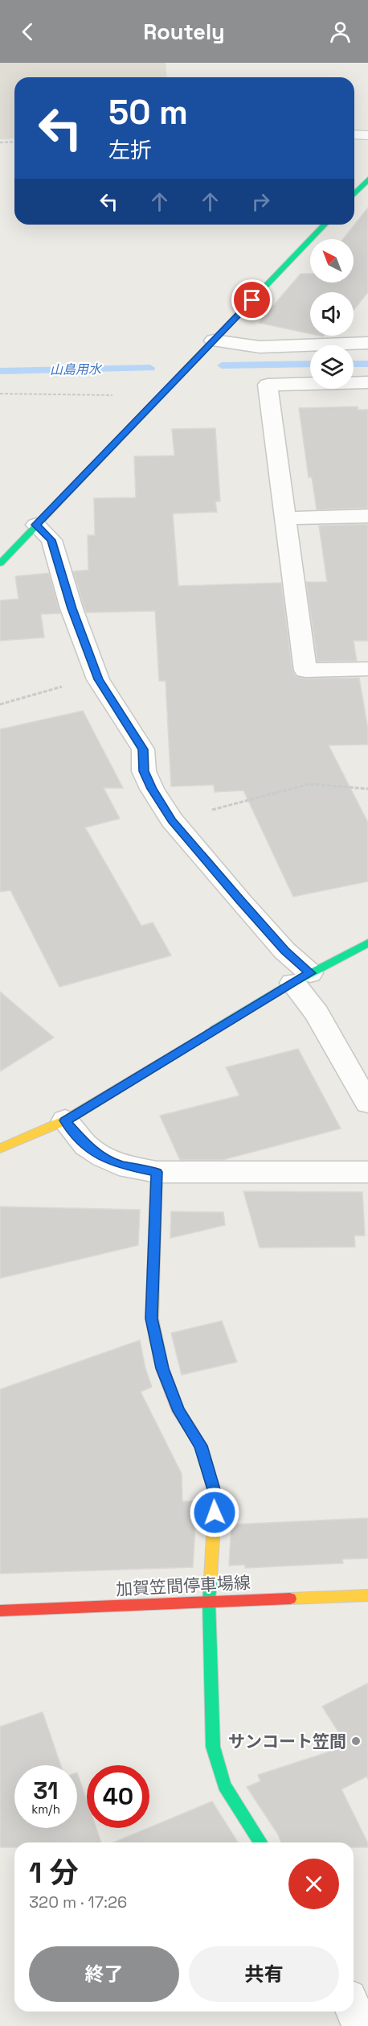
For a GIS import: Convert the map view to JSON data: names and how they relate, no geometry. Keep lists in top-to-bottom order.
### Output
{
  "streets": {
    "main road": ["加賀笠間停車場線"]
  },
  "water": ["山島用水"],
  "places": ["サンコート笠間"],
  "north": "top left",
  "page": {
    "header": "Routely",
    "turn": ["50 m", "左折"],
    "speed": "31 km/h",
    "limit": "40",
    "heading": ["1 分", "320 m · 17:26"],
    "buttons": ["終了", "共有"]
  }
}
